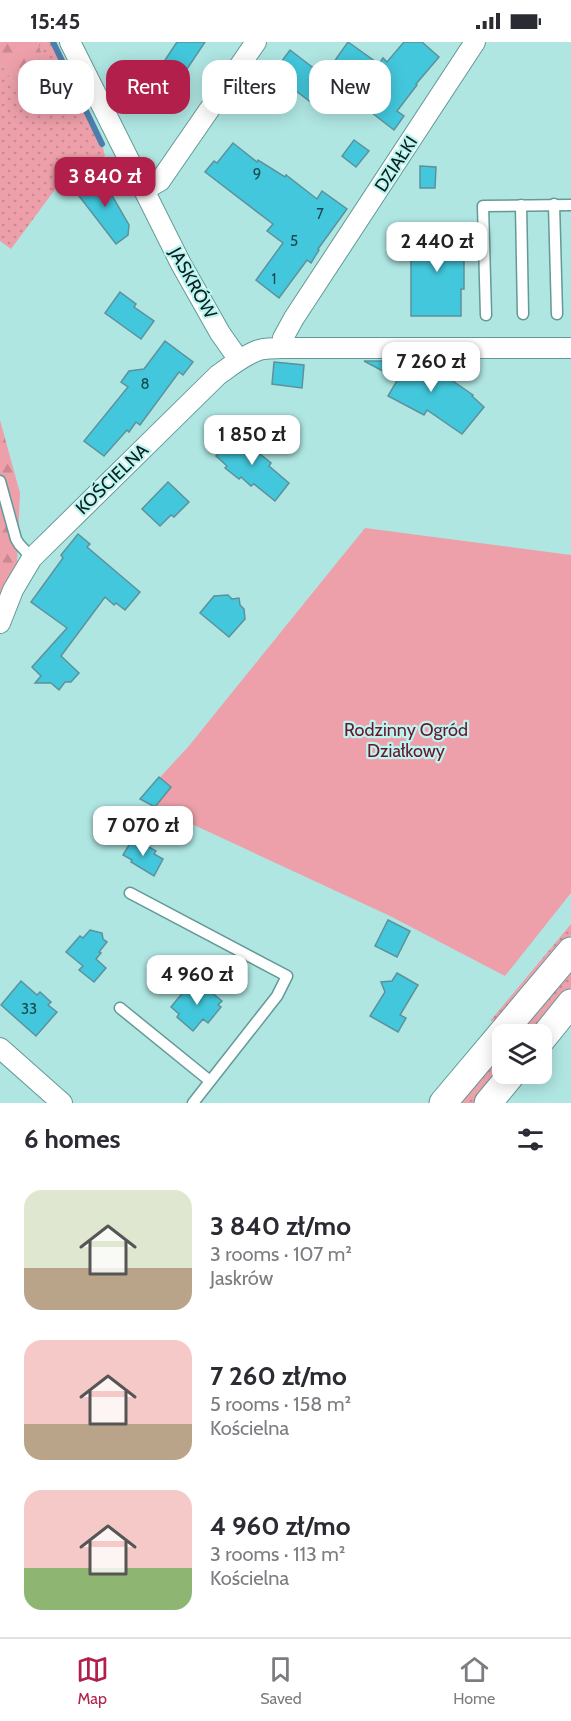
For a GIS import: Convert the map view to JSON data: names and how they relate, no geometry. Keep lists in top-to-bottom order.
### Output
{
  "streets": {
    "street": ["DZIAŁKI", "JASKRÓW", "KOŚCIELNA"]
  },
  "crossings": [
    ["DZIAŁKI", "KOŚCIELNA"],
    ["JASKRÓW", "KOŚCIELNA"]
  ],
  "parks": ["Rodzinny Ogród Działkowy"],
  "house_numbers": [
    "9",
    "7",
    "5",
    "1",
    "8",
    "33"
  ],
  "page": {
    "status": "15:45",
    "chip": [
      "Buy",
      "Rent",
      "Filters",
      "New"
    ],
    "price": [
      "3 840 zł",
      "2 440 zł",
      "7 260 zł",
      "1 850 zł",
      "7 070 zł",
      "4 960 zł"
    ],
    "heading": "6 homes",
    "list": [
      {
        "name": "3 840 zł/mo",
        "note": "3 rooms · 107 m² · Jaskrów"
      },
      {
        "name": "7 260 zł/mo",
        "note": "5 rooms · 158 m² · Kościelna"
      },
      {
        "name": "4 960 zł/mo",
        "note": "3 rooms · 113 m² · Kościelna"
      }
    ],
    "tabs": ["Map", "Saved", "Home"]
  }
}
